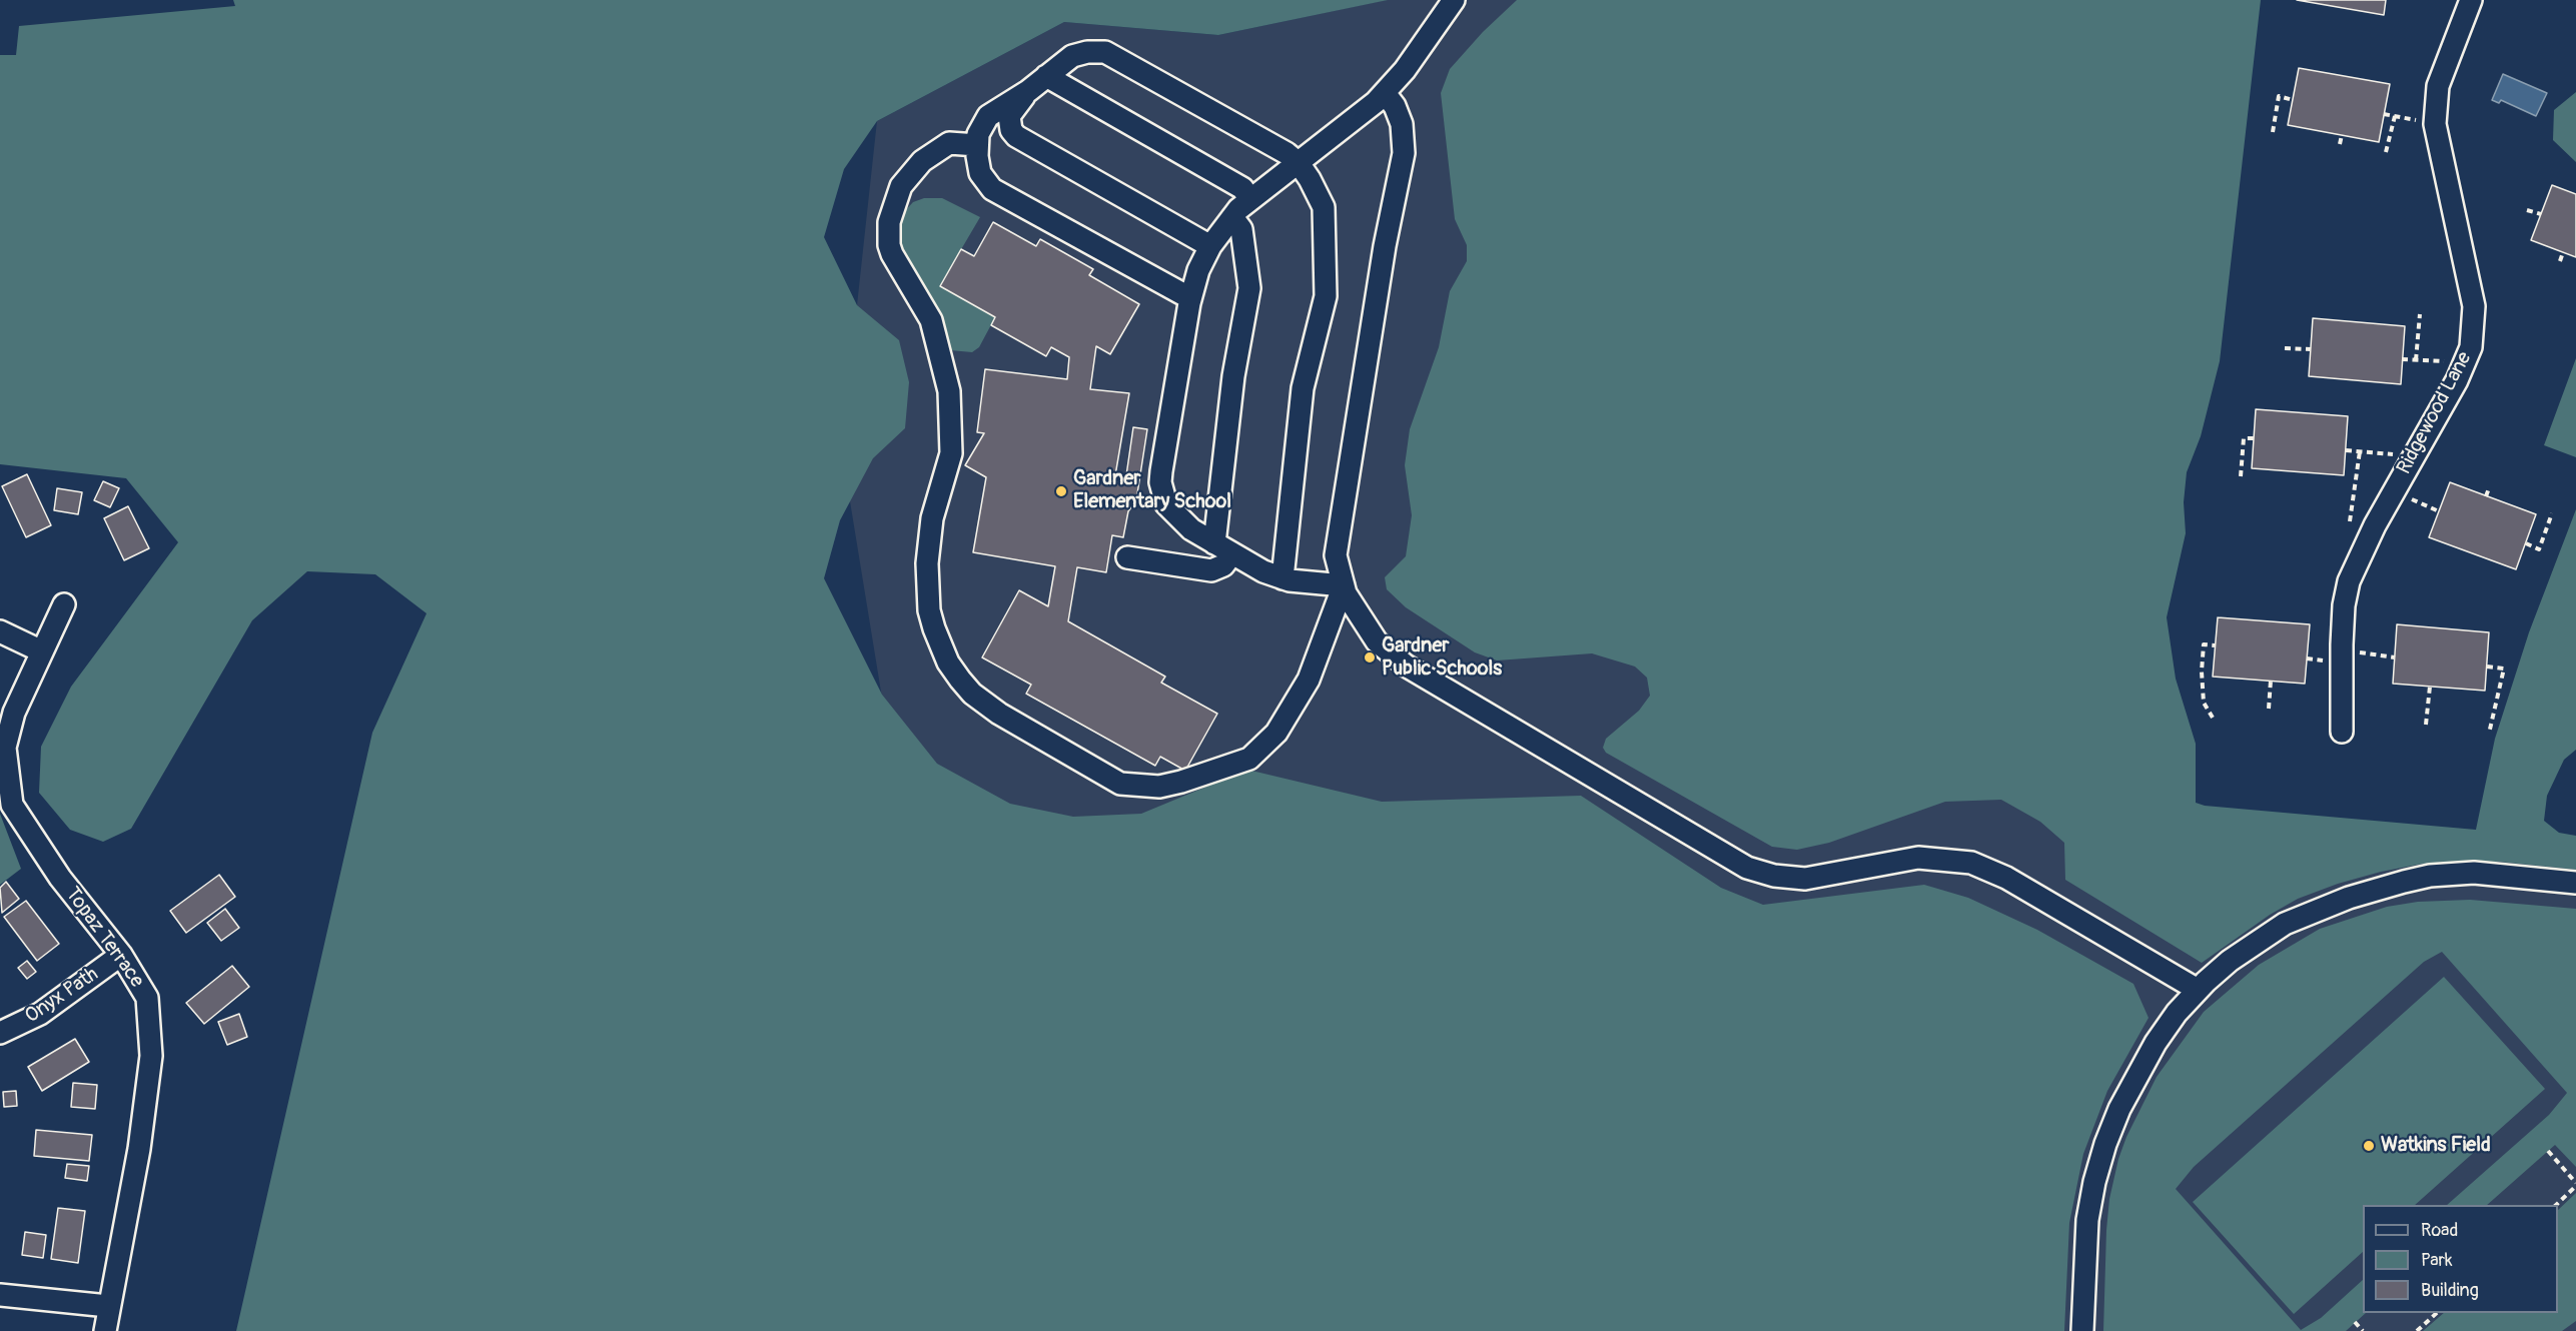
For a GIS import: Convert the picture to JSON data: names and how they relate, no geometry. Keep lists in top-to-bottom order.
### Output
{
  "streets": {
    "street": ["Ridgewood Lane", "Topaz Terrace", "Onyx Path"]
  },
  "crossings": [
    ["Topaz Terrace", "Onyx Path"]
  ],
  "places": ["Gardner Elementary School", "Gardner Public Schools", "Watkins Field"],
  "legend": ["Road", "Park", "Building"]
}
